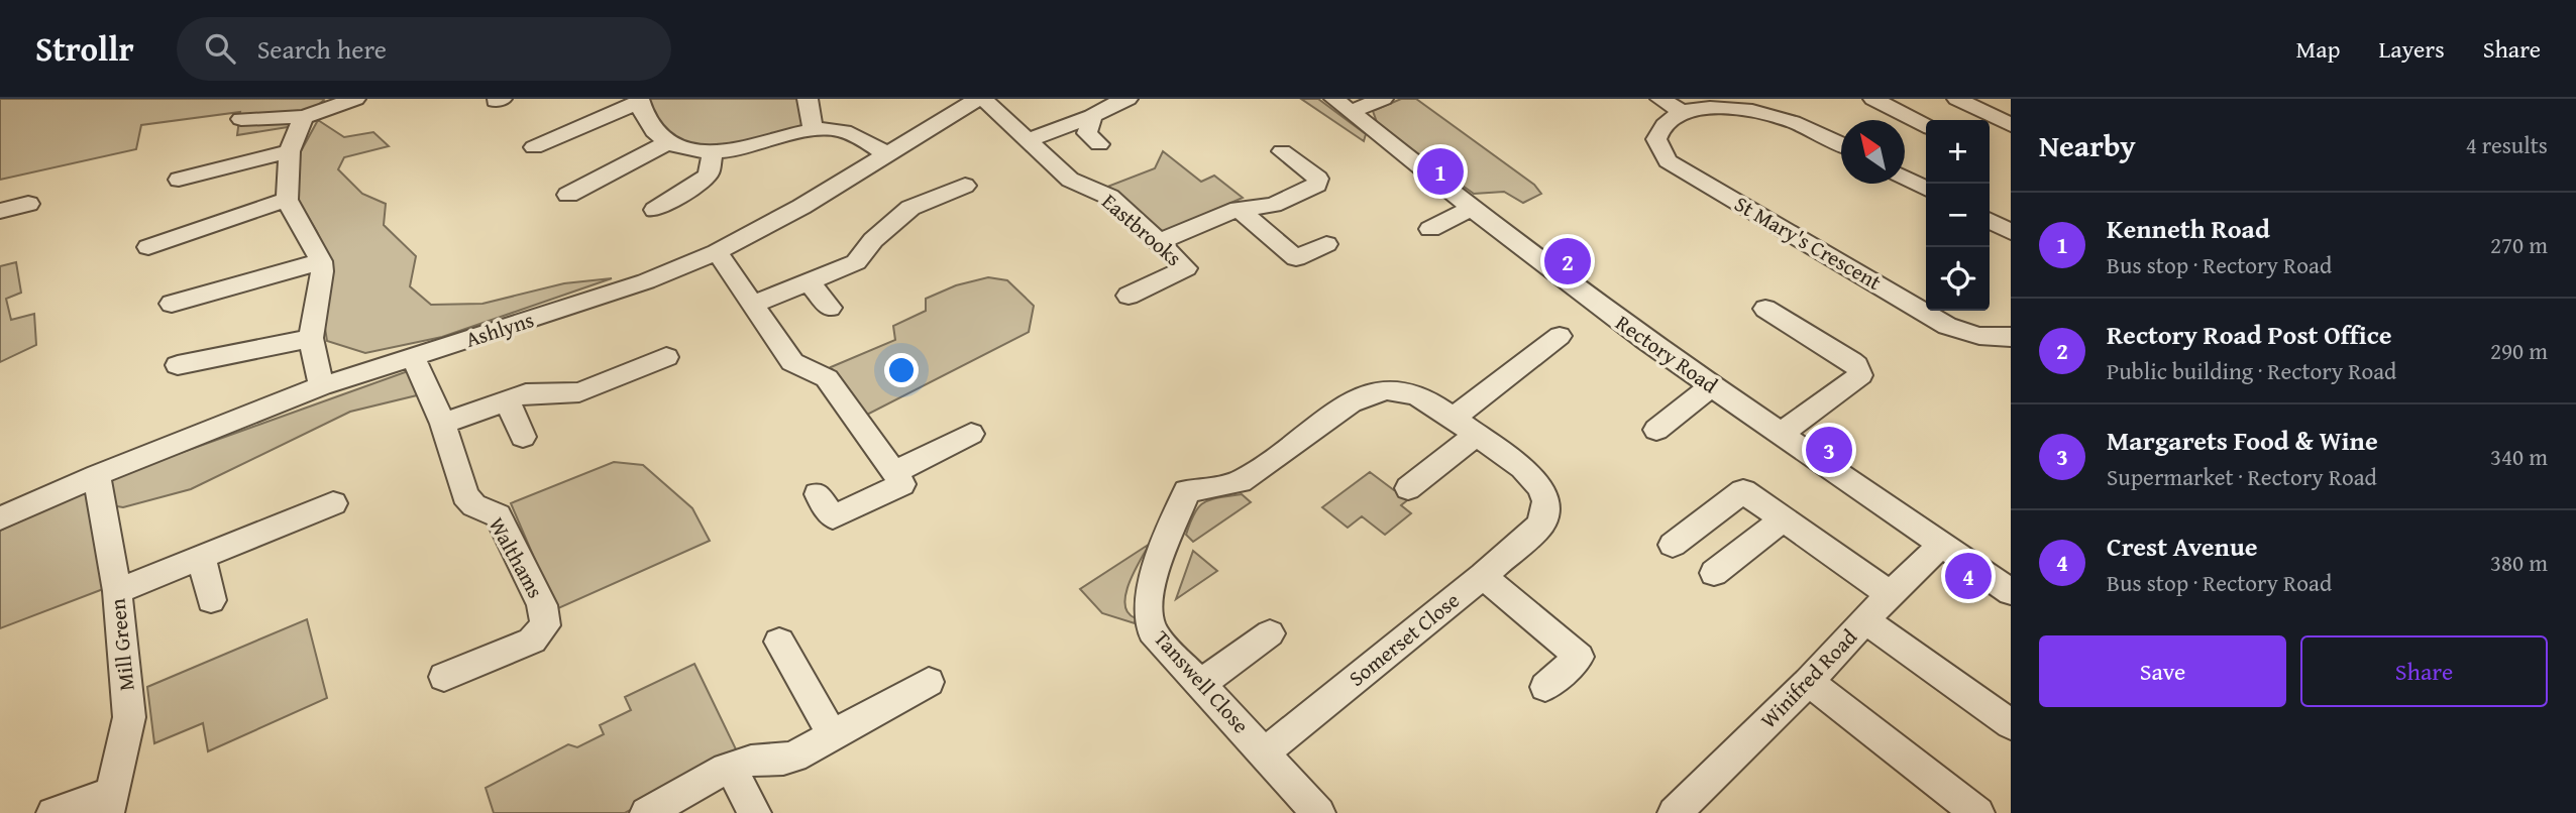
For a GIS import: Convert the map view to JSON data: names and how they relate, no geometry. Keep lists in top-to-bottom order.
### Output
{
  "streets": {
    "street": [
      "Eastbrooks",
      "St Mary's Crescent",
      "Ashlyns",
      "Rectory Road",
      "Walthams",
      "Somerset Close",
      "Mill Green",
      "Winifred Road",
      "Tanswell Close"
    ]
  },
  "crossings": [
    ["Eastbrooks", "Ashlyns"],
    ["Ashlyns", "Walthams"],
    ["Ashlyns", "Mill Green"],
    ["Rectory Road", "Winifred Road"],
    ["Somerset Close", "Tanswell Close"]
  ],
  "north": "top left",
  "page": {
    "header": "Strollr",
    "search": "Search here",
    "nav": ["Map", "Layers", "Share"],
    "heading": ["Nearby", "4 results"],
    "map_buttons": ["+", "−"],
    "pins": [
      "1",
      "2",
      "3",
      "4"
    ],
    "list": [
      {
        "mark": "1",
        "name": "Kenneth Road",
        "note": "Bus stop · Rectory Road",
        "value": "270 m"
      },
      {
        "mark": "2",
        "name": "Rectory Road Post Office",
        "note": "Public building · Rectory Road",
        "value": "290 m"
      },
      {
        "mark": "3",
        "name": "Margarets Food & Wine",
        "note": "Supermarket · Rectory Road",
        "value": "340 m"
      },
      {
        "mark": "4",
        "name": "Crest Avenue",
        "note": "Bus stop · Rectory Road",
        "value": "380 m"
      }
    ],
    "buttons": ["Save", "Share"]
  }
}
